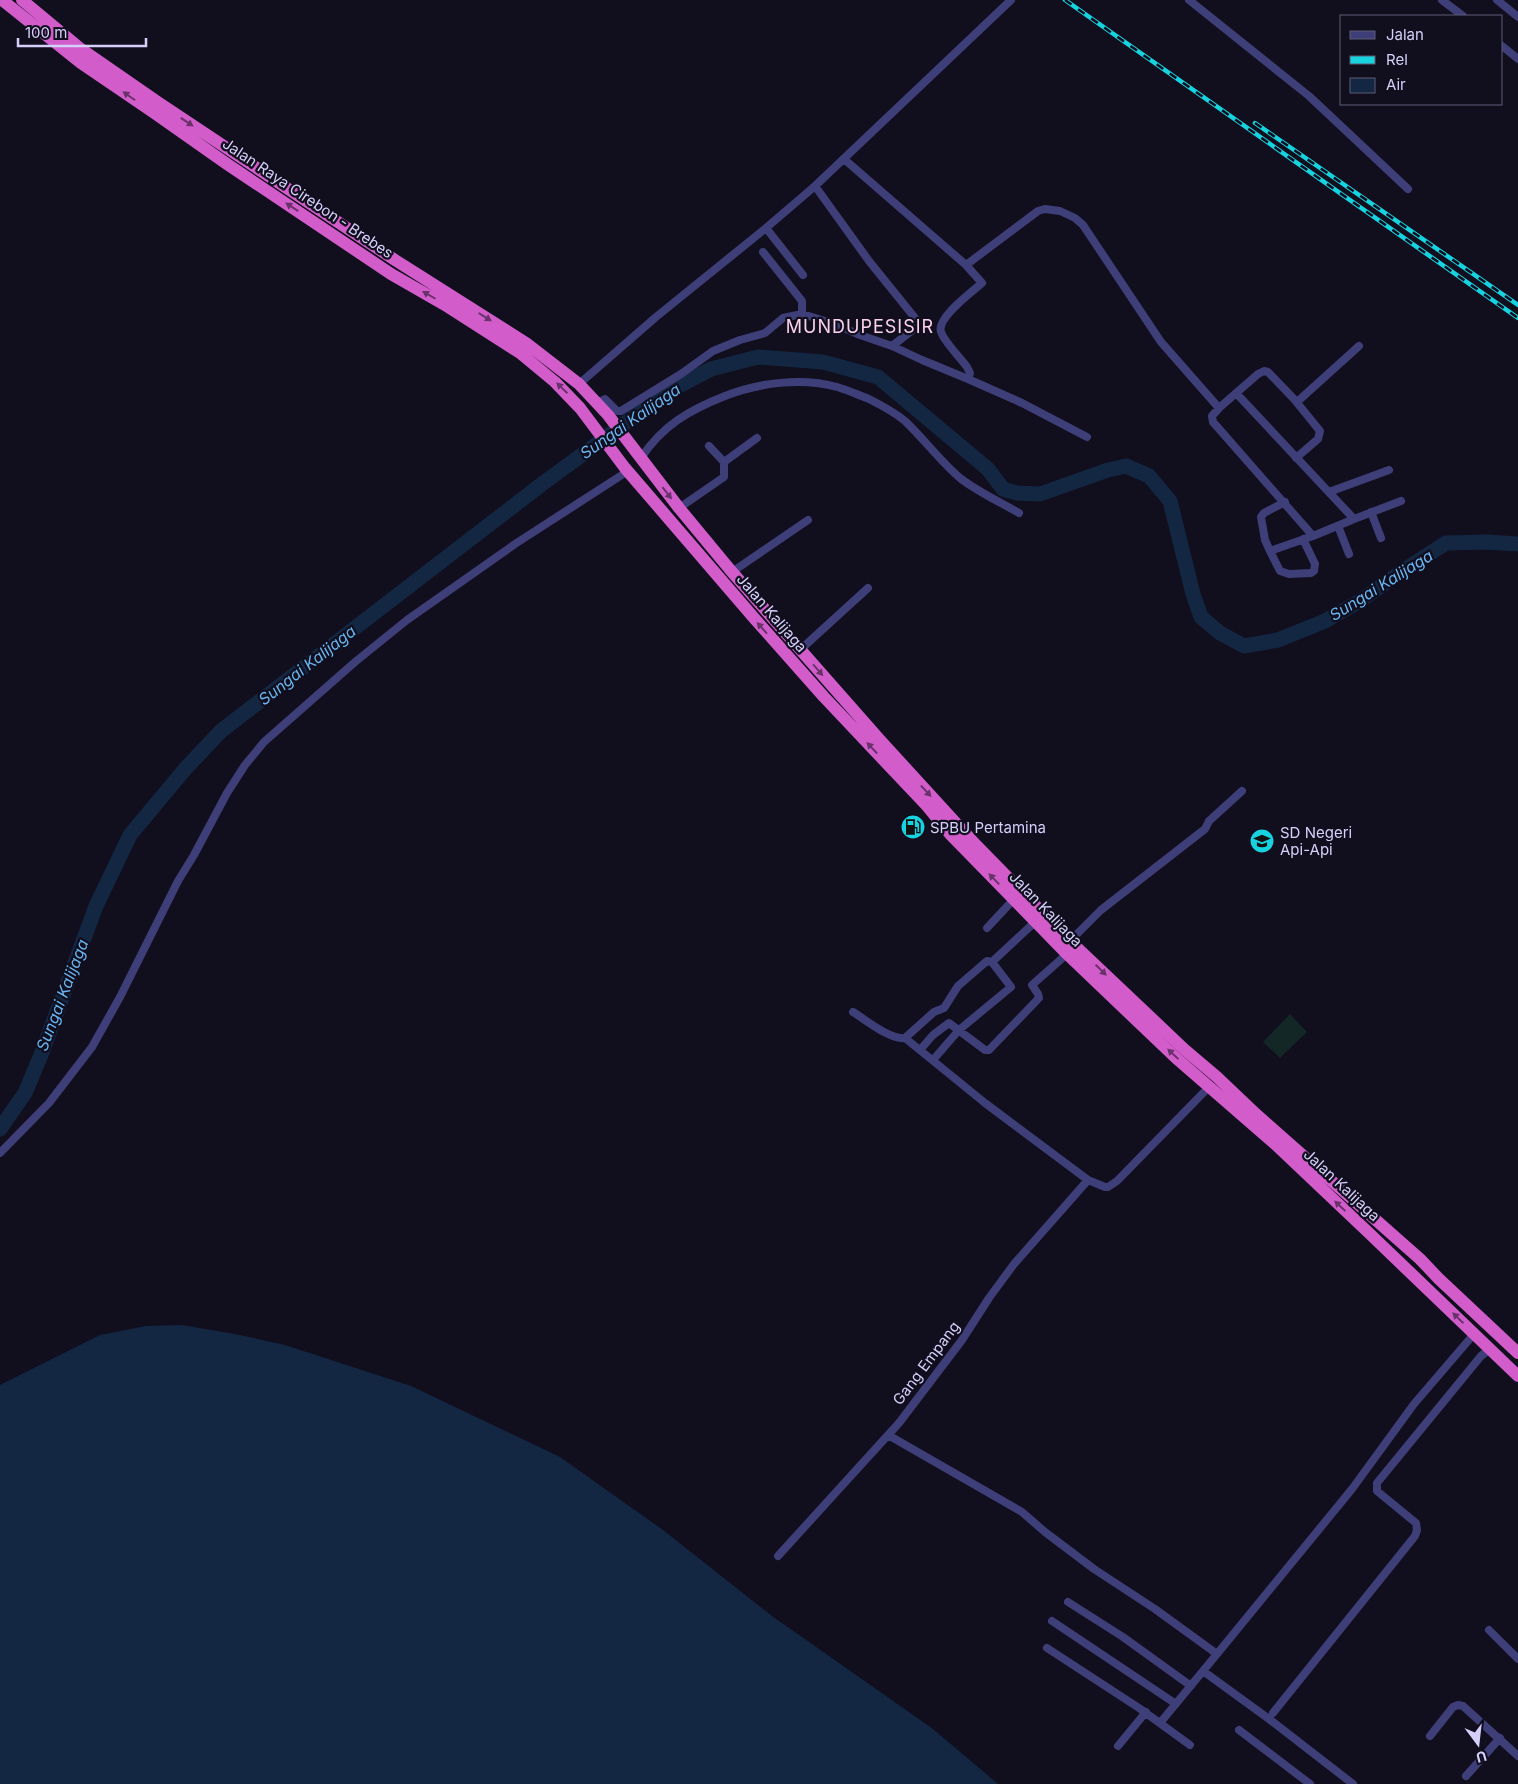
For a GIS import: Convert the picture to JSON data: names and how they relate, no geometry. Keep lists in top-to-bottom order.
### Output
{
  "streets": {
    "highway": ["Jalan Raya Cirebon - Brebes", "Jalan Kalijaga"],
    "street": ["Gang Empang"]
  },
  "crossings": [
    ["Jalan Raya Cirebon - Brebes", "Jalan Kalijaga"]
  ],
  "districts": ["MUNDUPESISIR"],
  "water": ["Sungai Kalijaga"],
  "places": {
    "fuel station": ["SPBU Pertamina"],
    "school or university": ["SD Negeri Api-Api"]
  },
  "legend": ["Jalan", "Rel", "Air"],
  "scale_bar": "100 m",
  "north": "bottom"
}
